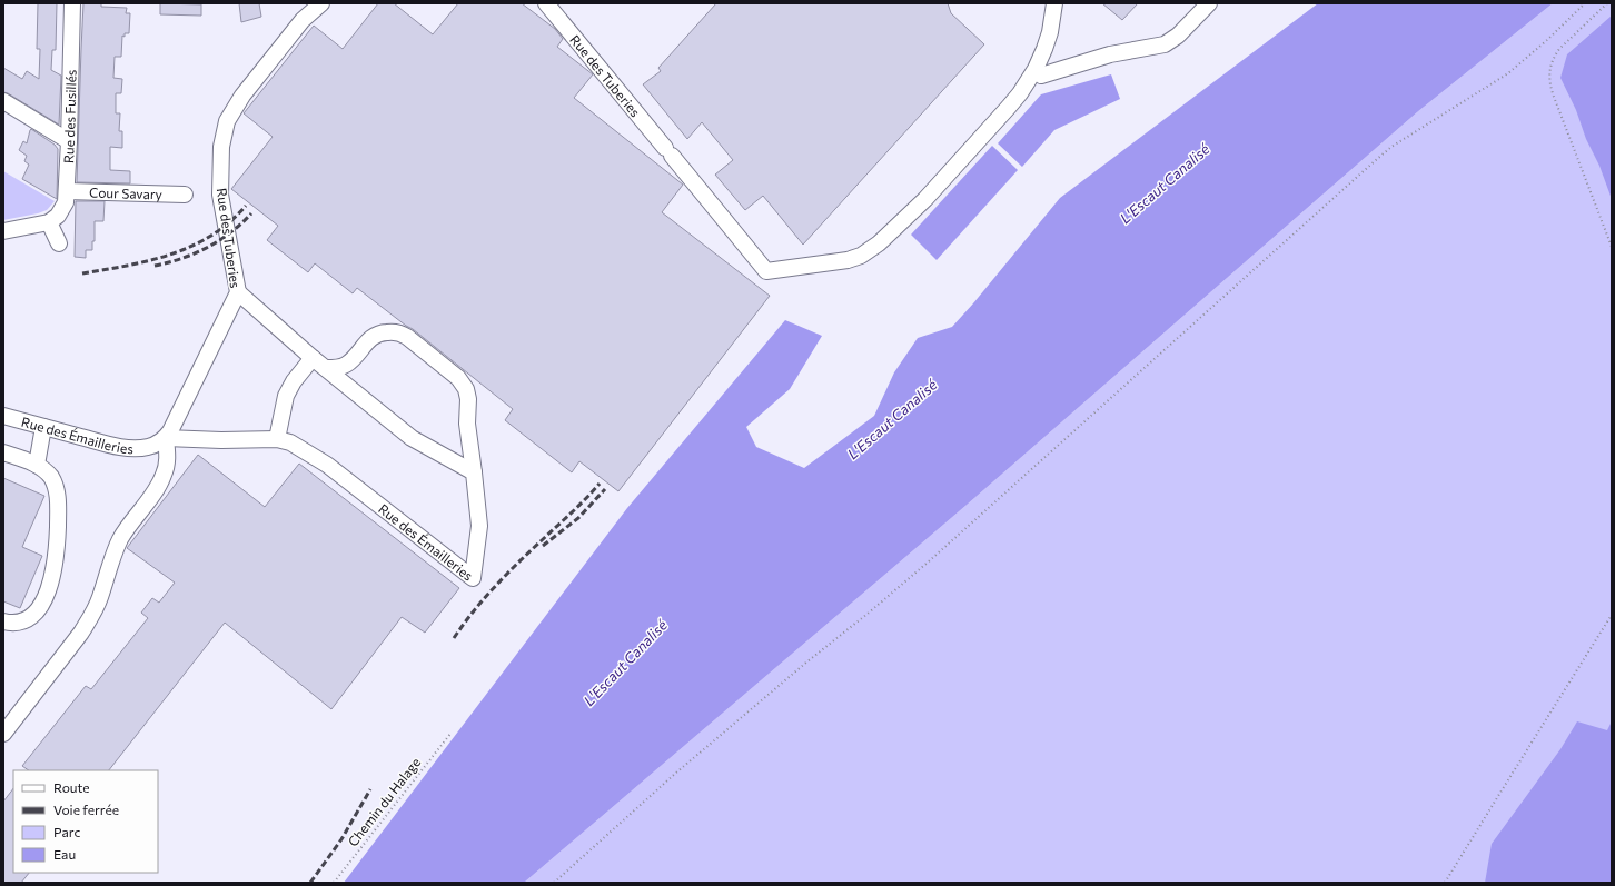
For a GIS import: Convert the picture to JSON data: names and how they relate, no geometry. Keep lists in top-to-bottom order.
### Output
{
  "streets": {
    "street": [
      "Rue des Tuberies",
      "Rue des Fusillés",
      "Cour Savary",
      "Rue des Émailleries"
    ],
    "path": ["Chemin du Halage"]
  },
  "crossings": [
    ["Rue des Tuberies", "Rue des Émailleries"],
    ["Rue des Fusillés", "Cour Savary"]
  ],
  "water": ["L'Escaut Canalisé"],
  "legend": [
    "Route",
    "Voie ferrée",
    "Parc",
    "Eau"
  ]
}
